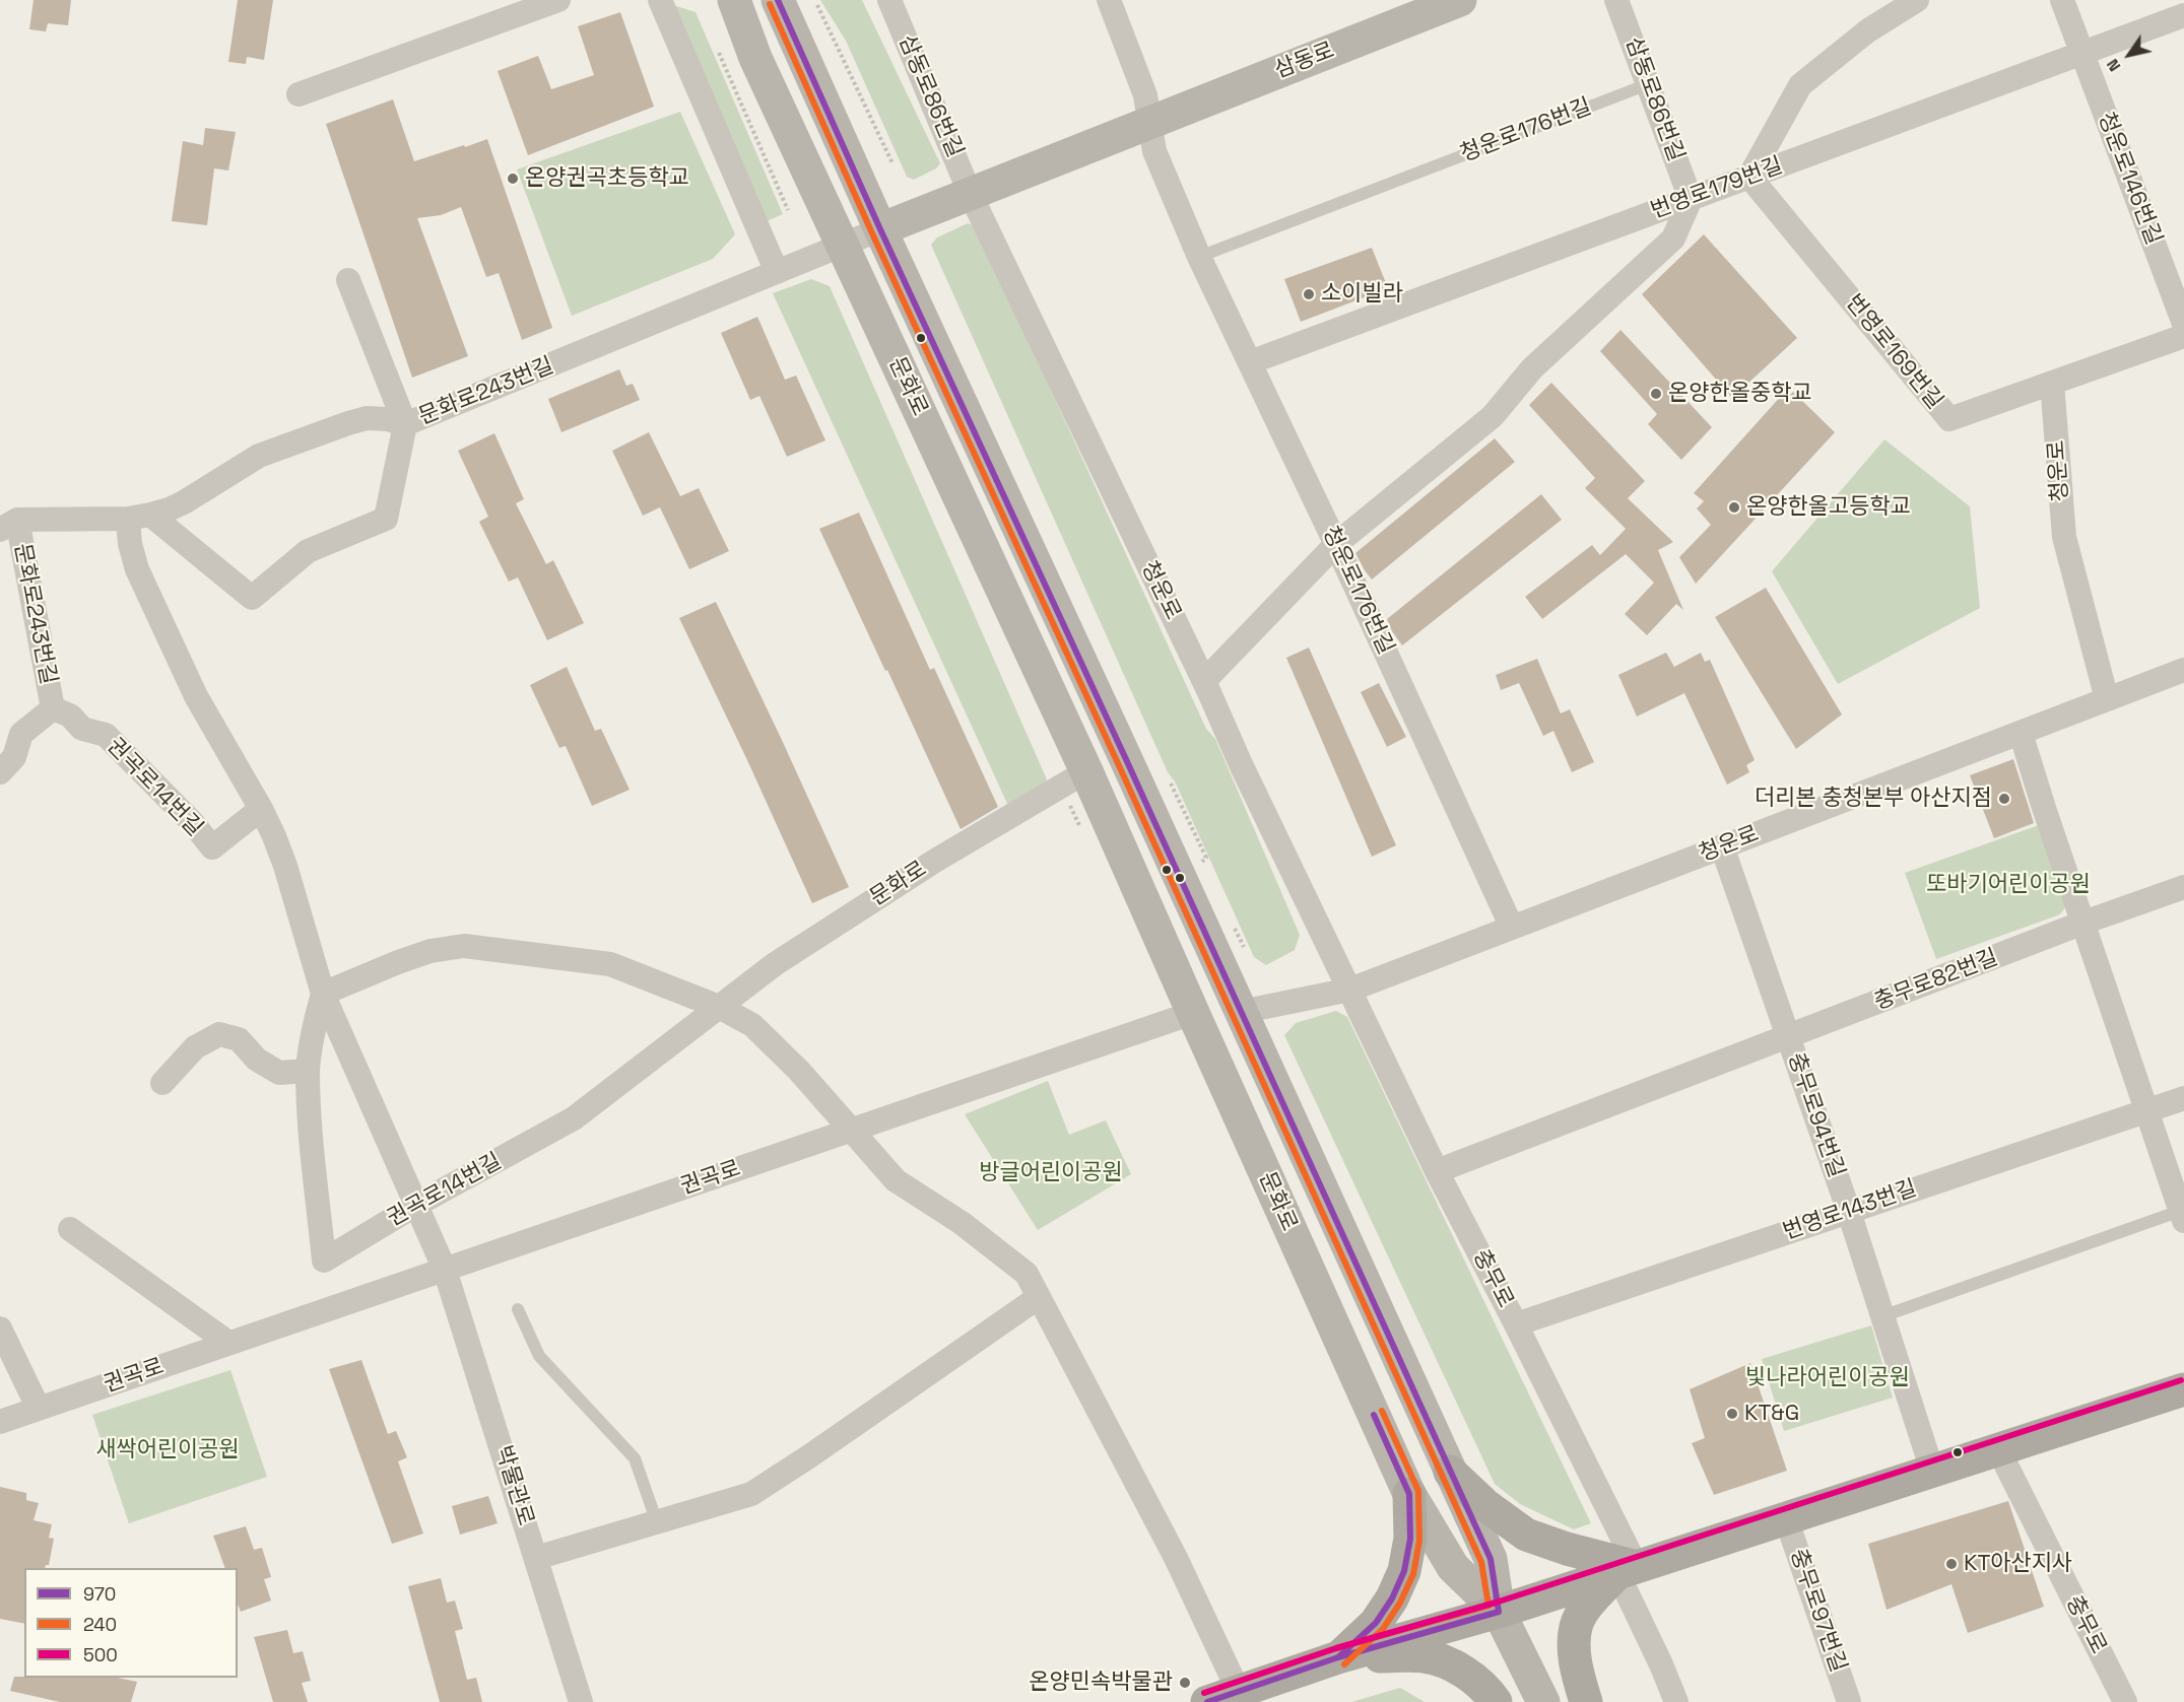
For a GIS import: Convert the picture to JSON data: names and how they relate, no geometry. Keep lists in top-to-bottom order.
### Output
{
  "streets": {
    "main road": ["삼동로", "문화로"],
    "street": [
      "삼동로86번길",
      "청운로176번길",
      "청운로146번길",
      "번영로179번길",
      "번영로169번길",
      "문화로243번길",
      "청운로",
      "권곡로14번길",
      "충무로82번길",
      "충무로94번길",
      "권곡로",
      "번영로143번길",
      "충무로",
      "박물관로",
      "충무로97번길"
    ]
  },
  "crossings": [
    ["삼동로", "삼동로86번길"],
    ["삼동로", "청운로176번길"],
    ["삼동로", "문화로"],
    ["삼동로", "문화로243번길"],
    ["삼동로", "청운로"],
    ["삼동로86번길", "청운로176번길"],
    ["삼동로86번길", "번영로179번길"],
    ["삼동로86번길", "청운로"],
    ["청운로176번길", "번영로179번길"],
    ["청운로176번길", "청운로"],
    ["청운로146번길", "번영로179번길"],
    ["번영로179번길", "번영로169번길"],
    ["번영로169번길", "청운로"],
    ["문화로", "문화로243번길"],
    ["문화로", "청운로"],
    ["문화로", "권곡로14번길"],
    ["문화로", "권곡로"],
    ["문화로243번길", "권곡로14번길"],
    ["청운로", "충무로94번길"],
    ["청운로", "충무로"],
    ["권곡로14번길", "박물관로"],
    ["충무로82번길", "충무로94번길"],
    ["충무로94번길", "번영로143번길"],
    ["충무로94번길", "충무로"],
    ["권곡로", "박물관로"],
    ["번영로143번길", "충무로"]
  ],
  "parks": [
    "또바기어린이공원",
    "방글어린이공원",
    "빛나라어린이공원",
    "새싹어린이공원"
  ],
  "places": [
    "온양권곡초등학교",
    "소이빌라",
    "온양한올중학교",
    "온양한올고등학교",
    "더리본 충청본부 아산지점",
    "KT&G",
    "KT아산지사",
    "온양민속박물관"
  ],
  "lines": ["transit line 970", "transit line 240", "transit line 500"],
  "legend": ["970", "240", "500"],
  "north": "bottom left"
}
